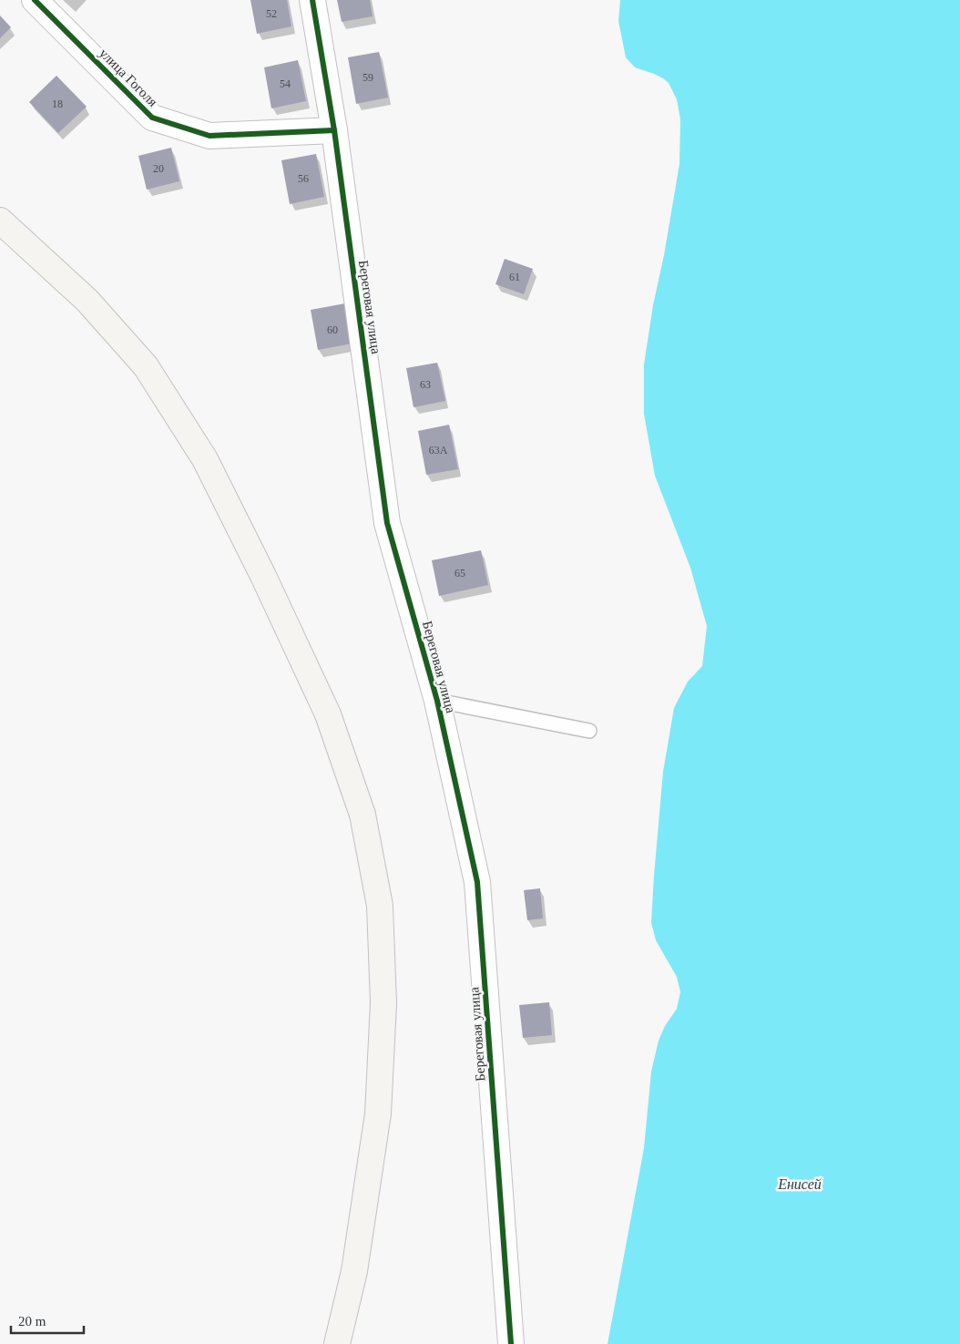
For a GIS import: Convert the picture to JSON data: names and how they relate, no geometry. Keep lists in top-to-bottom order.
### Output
{
  "streets": {
    "street": ["улица Гоголя", "Береговая улица"]
  },
  "crossings": [
    ["улица Гоголя", "Береговая улица"]
  ],
  "water": ["Енисей"],
  "house_numbers": [
    "52",
    "59",
    "54",
    "18",
    "20",
    "56",
    "61",
    "60",
    "63",
    "63А",
    "65"
  ],
  "scale_bar": "20 m"
}
